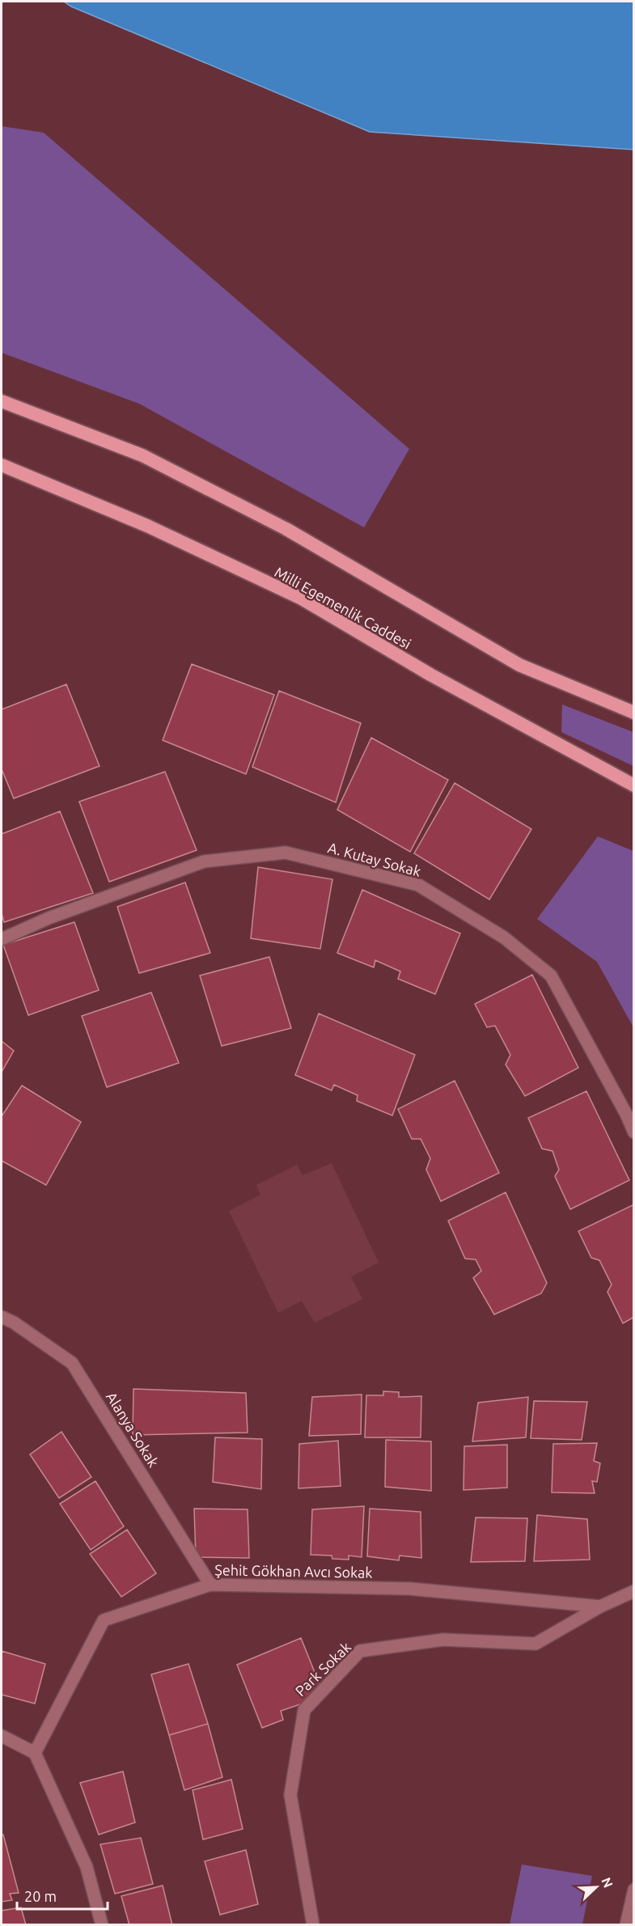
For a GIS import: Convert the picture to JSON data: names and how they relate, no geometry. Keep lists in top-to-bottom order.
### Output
{
  "streets": {
    "highway": ["Milli Egemenlik Caddesi"],
    "street": [
      "A. Kutay Sokak",
      "Alanya Sokak",
      "Şehit Gökhan Avcı Sokak",
      "Park Sokak"
    ]
  },
  "crossings": [
    ["Alanya Sokak", "Şehit Gökhan Avcı Sokak"],
    ["Şehit Gökhan Avcı Sokak", "Park Sokak"]
  ],
  "scale_bar": "20 m",
  "north": "top right"
}
